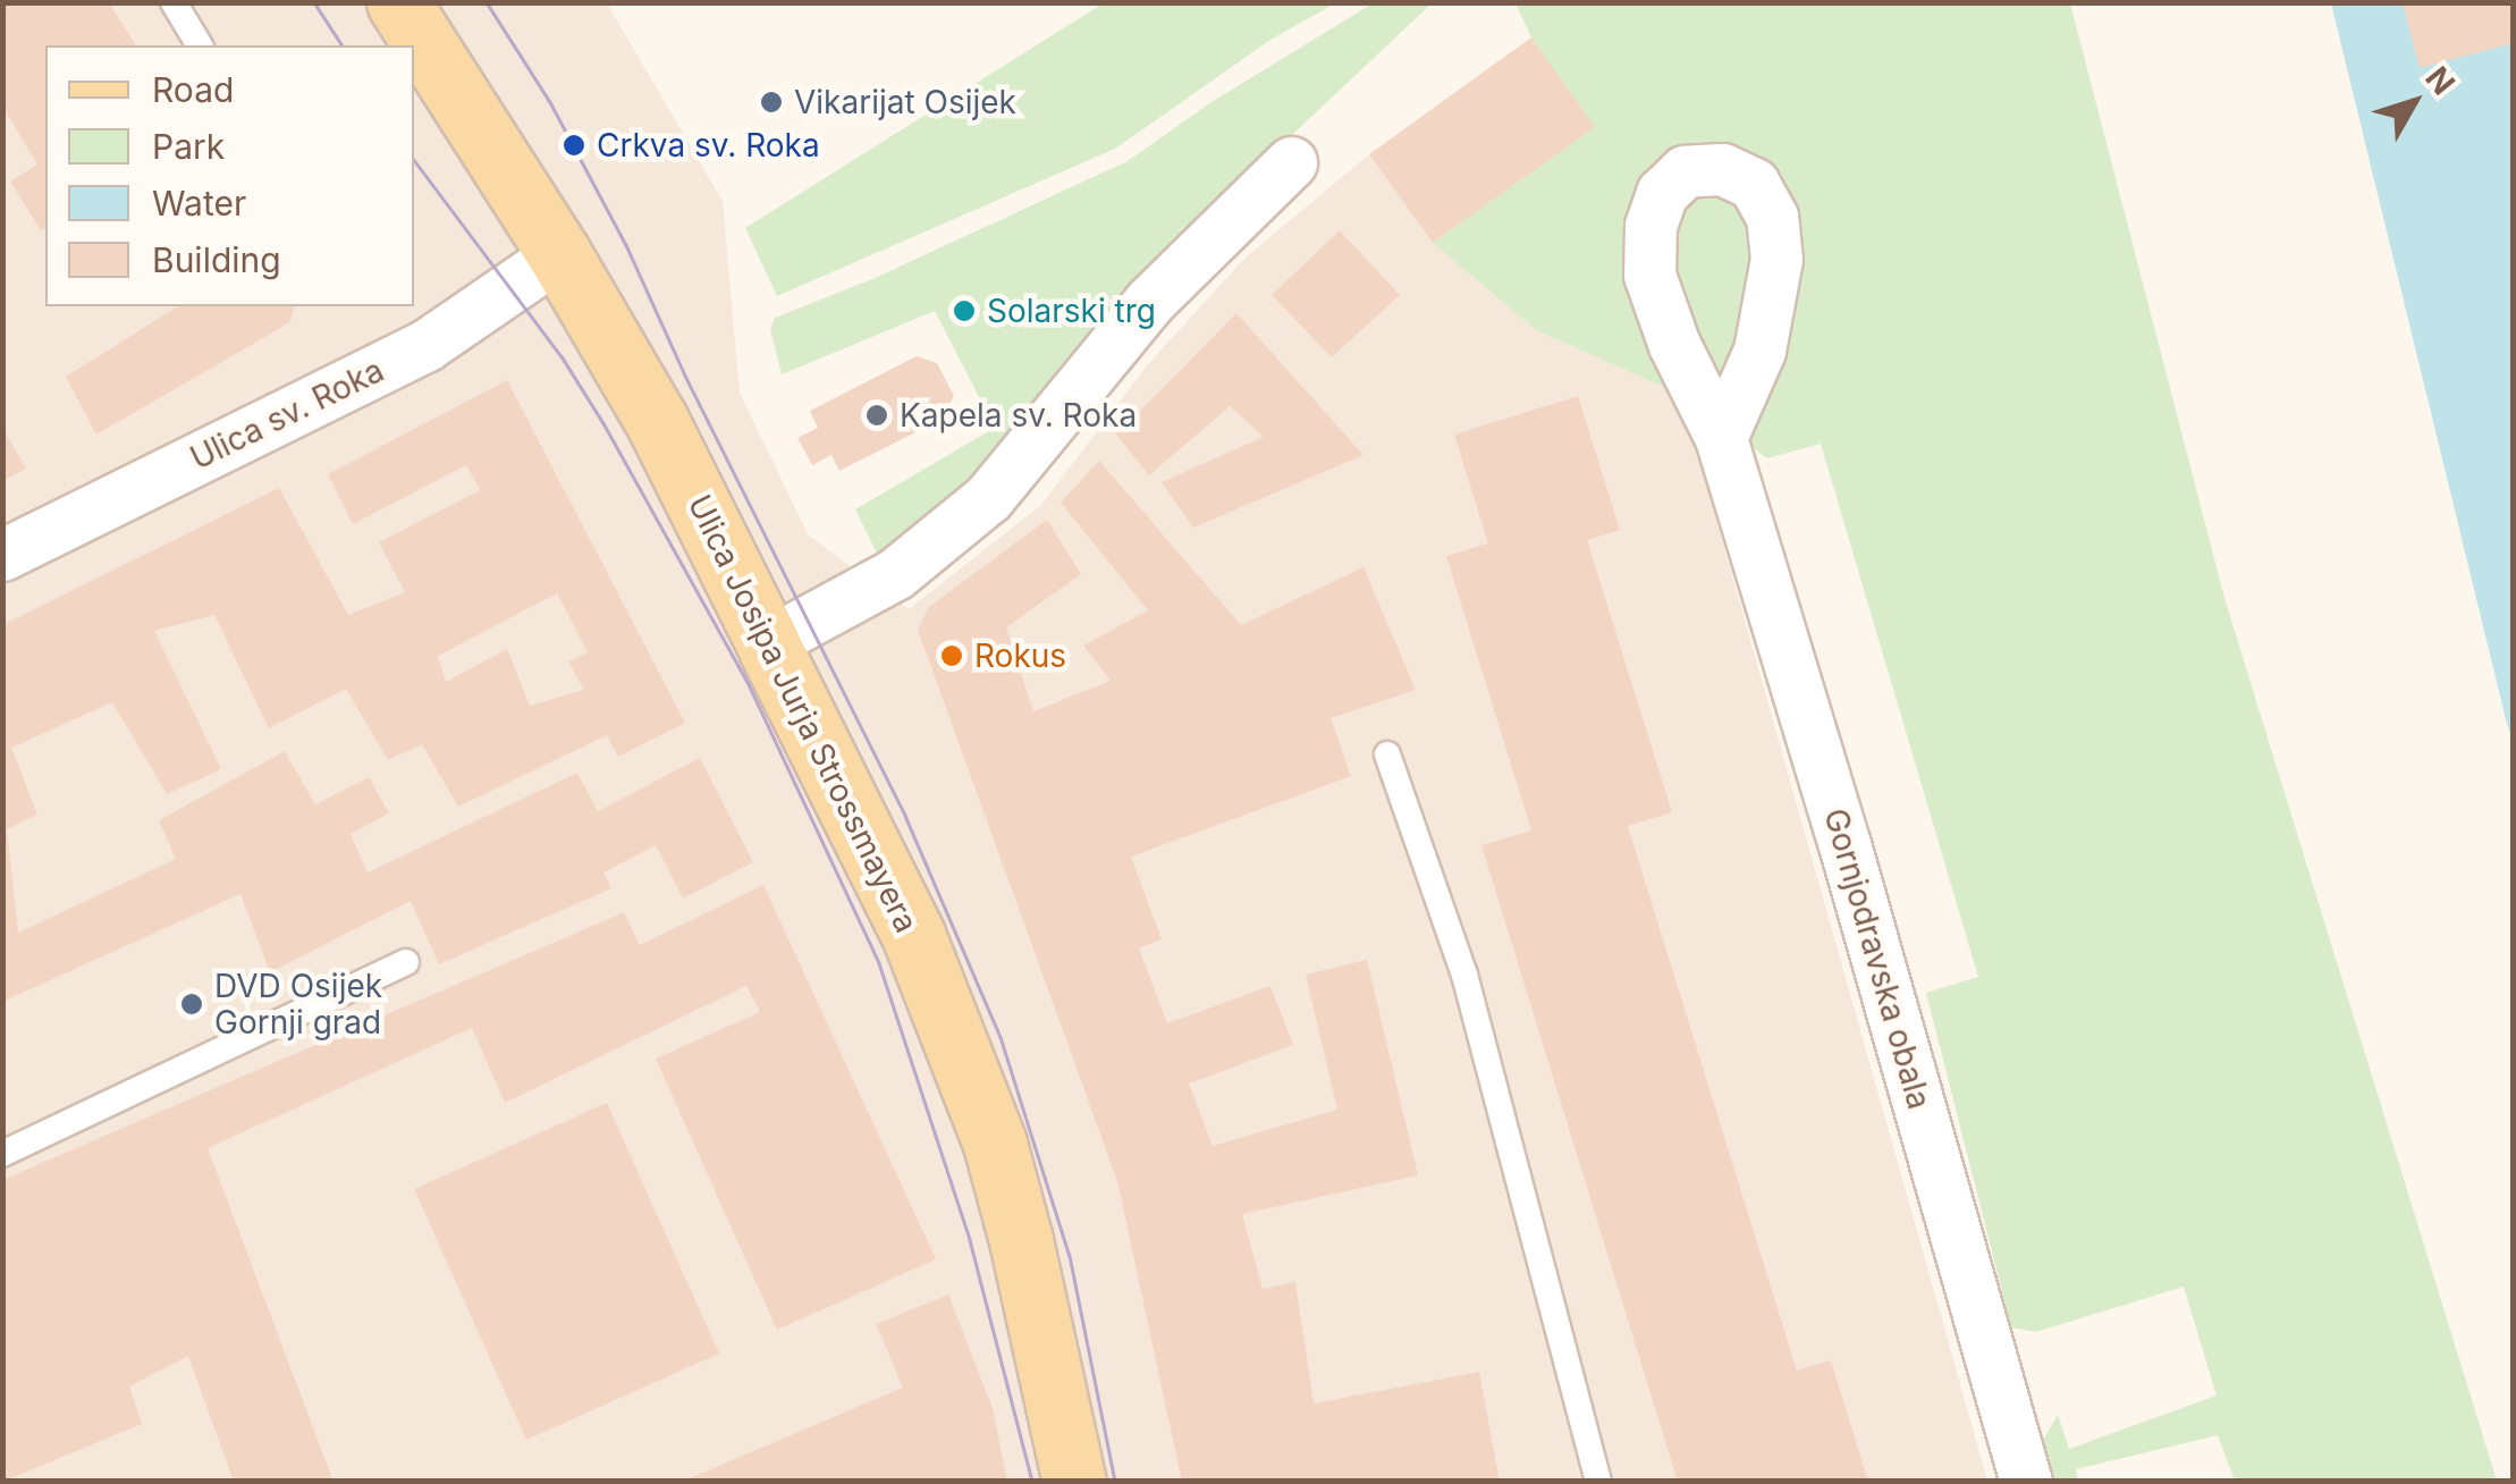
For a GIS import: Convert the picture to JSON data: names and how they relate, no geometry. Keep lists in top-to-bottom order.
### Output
{
  "streets": {
    "main road": ["Ulica Josipa Jurja Strossmayera"],
    "street": ["Ulica sv. Roka", "Gornjodravska obala"]
  },
  "crossings": [
    ["Ulica sv. Roka", "Ulica Josipa Jurja Strossmayera"]
  ],
  "places": [
    "Vikarijat Osijek",
    "Crkva sv. Roka",
    "Solarski trg",
    "Kapela sv. Roka",
    "Rokus",
    "DVD Osijek Gornji grad"
  ],
  "legend": [
    "Road",
    "Park",
    "Water",
    "Building"
  ],
  "north": "top right"
}
